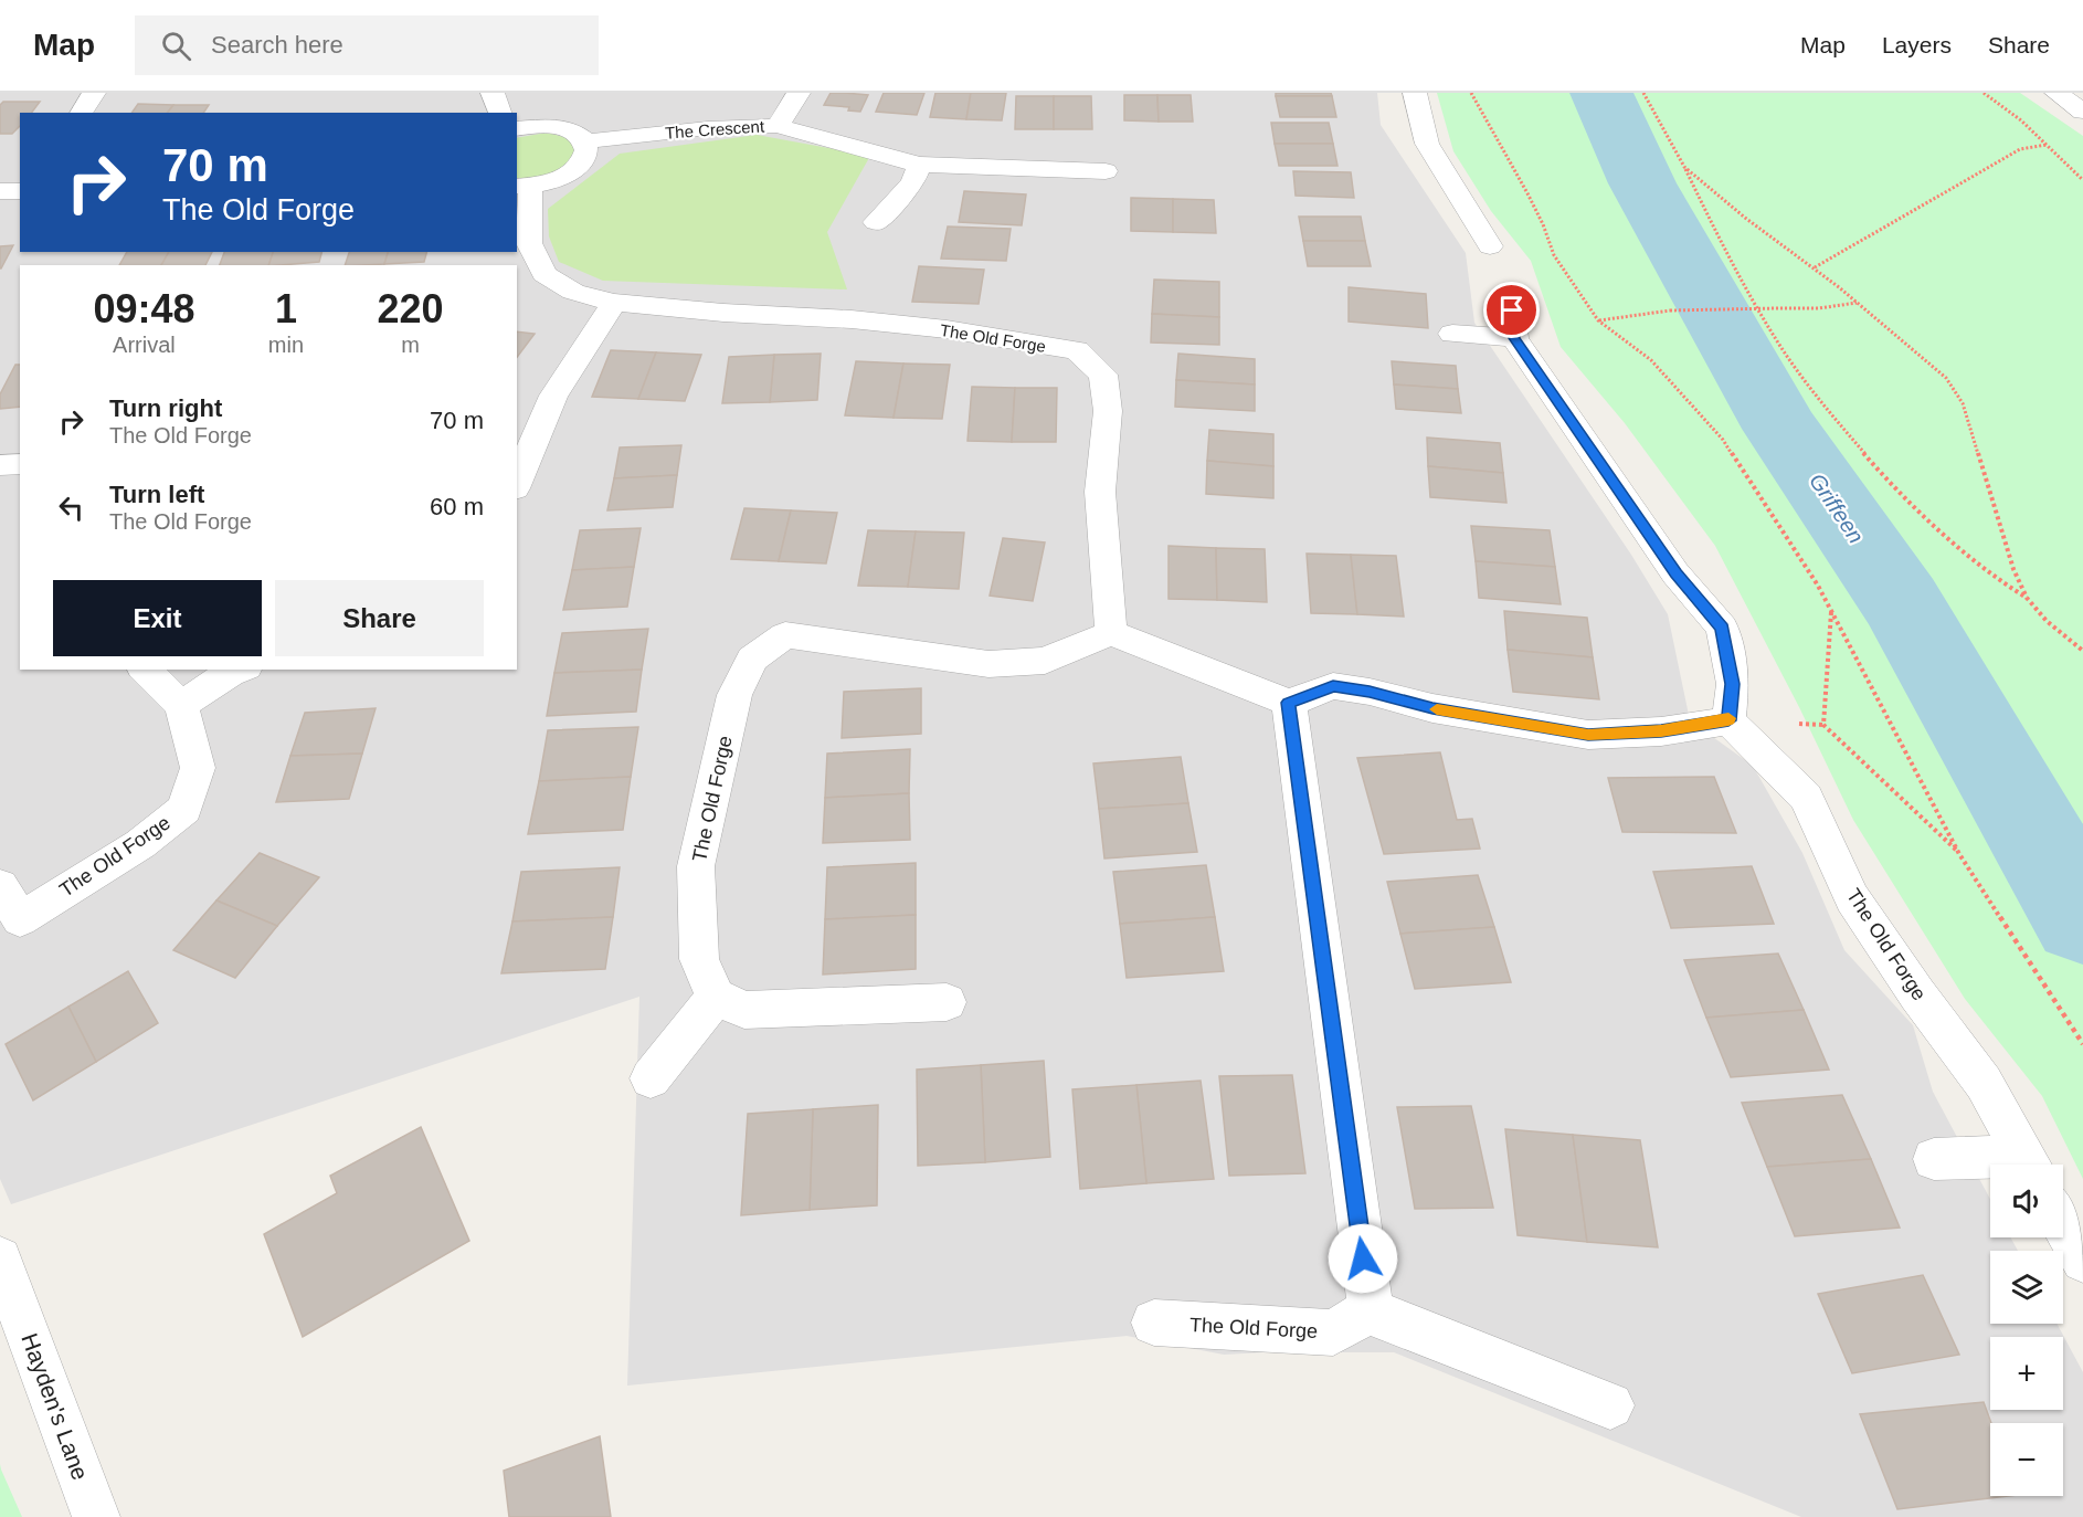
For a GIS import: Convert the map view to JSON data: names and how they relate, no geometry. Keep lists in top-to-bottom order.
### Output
{
  "streets": {
    "street": ["The Crescent", "The Old Forge", "Hayden's Lane"]
  },
  "water": ["Griffeen"],
  "page": {
    "header": "Map",
    "search": "Search here",
    "nav": ["Map", "Layers", "Share"],
    "turn": ["70 m", "The Old Forge"],
    "eta": [
      "09:48",
      "Arrival",
      "1",
      "min",
      "220",
      "m"
    ],
    "list": [
      {
        "name": "Turn right",
        "note": "The Old Forge",
        "value": "70 m"
      },
      {
        "name": "Turn left",
        "note": "The Old Forge",
        "value": "60 m"
      }
    ],
    "buttons": ["Exit", "Share"],
    "map_buttons": ["+", "−"]
  }
}
